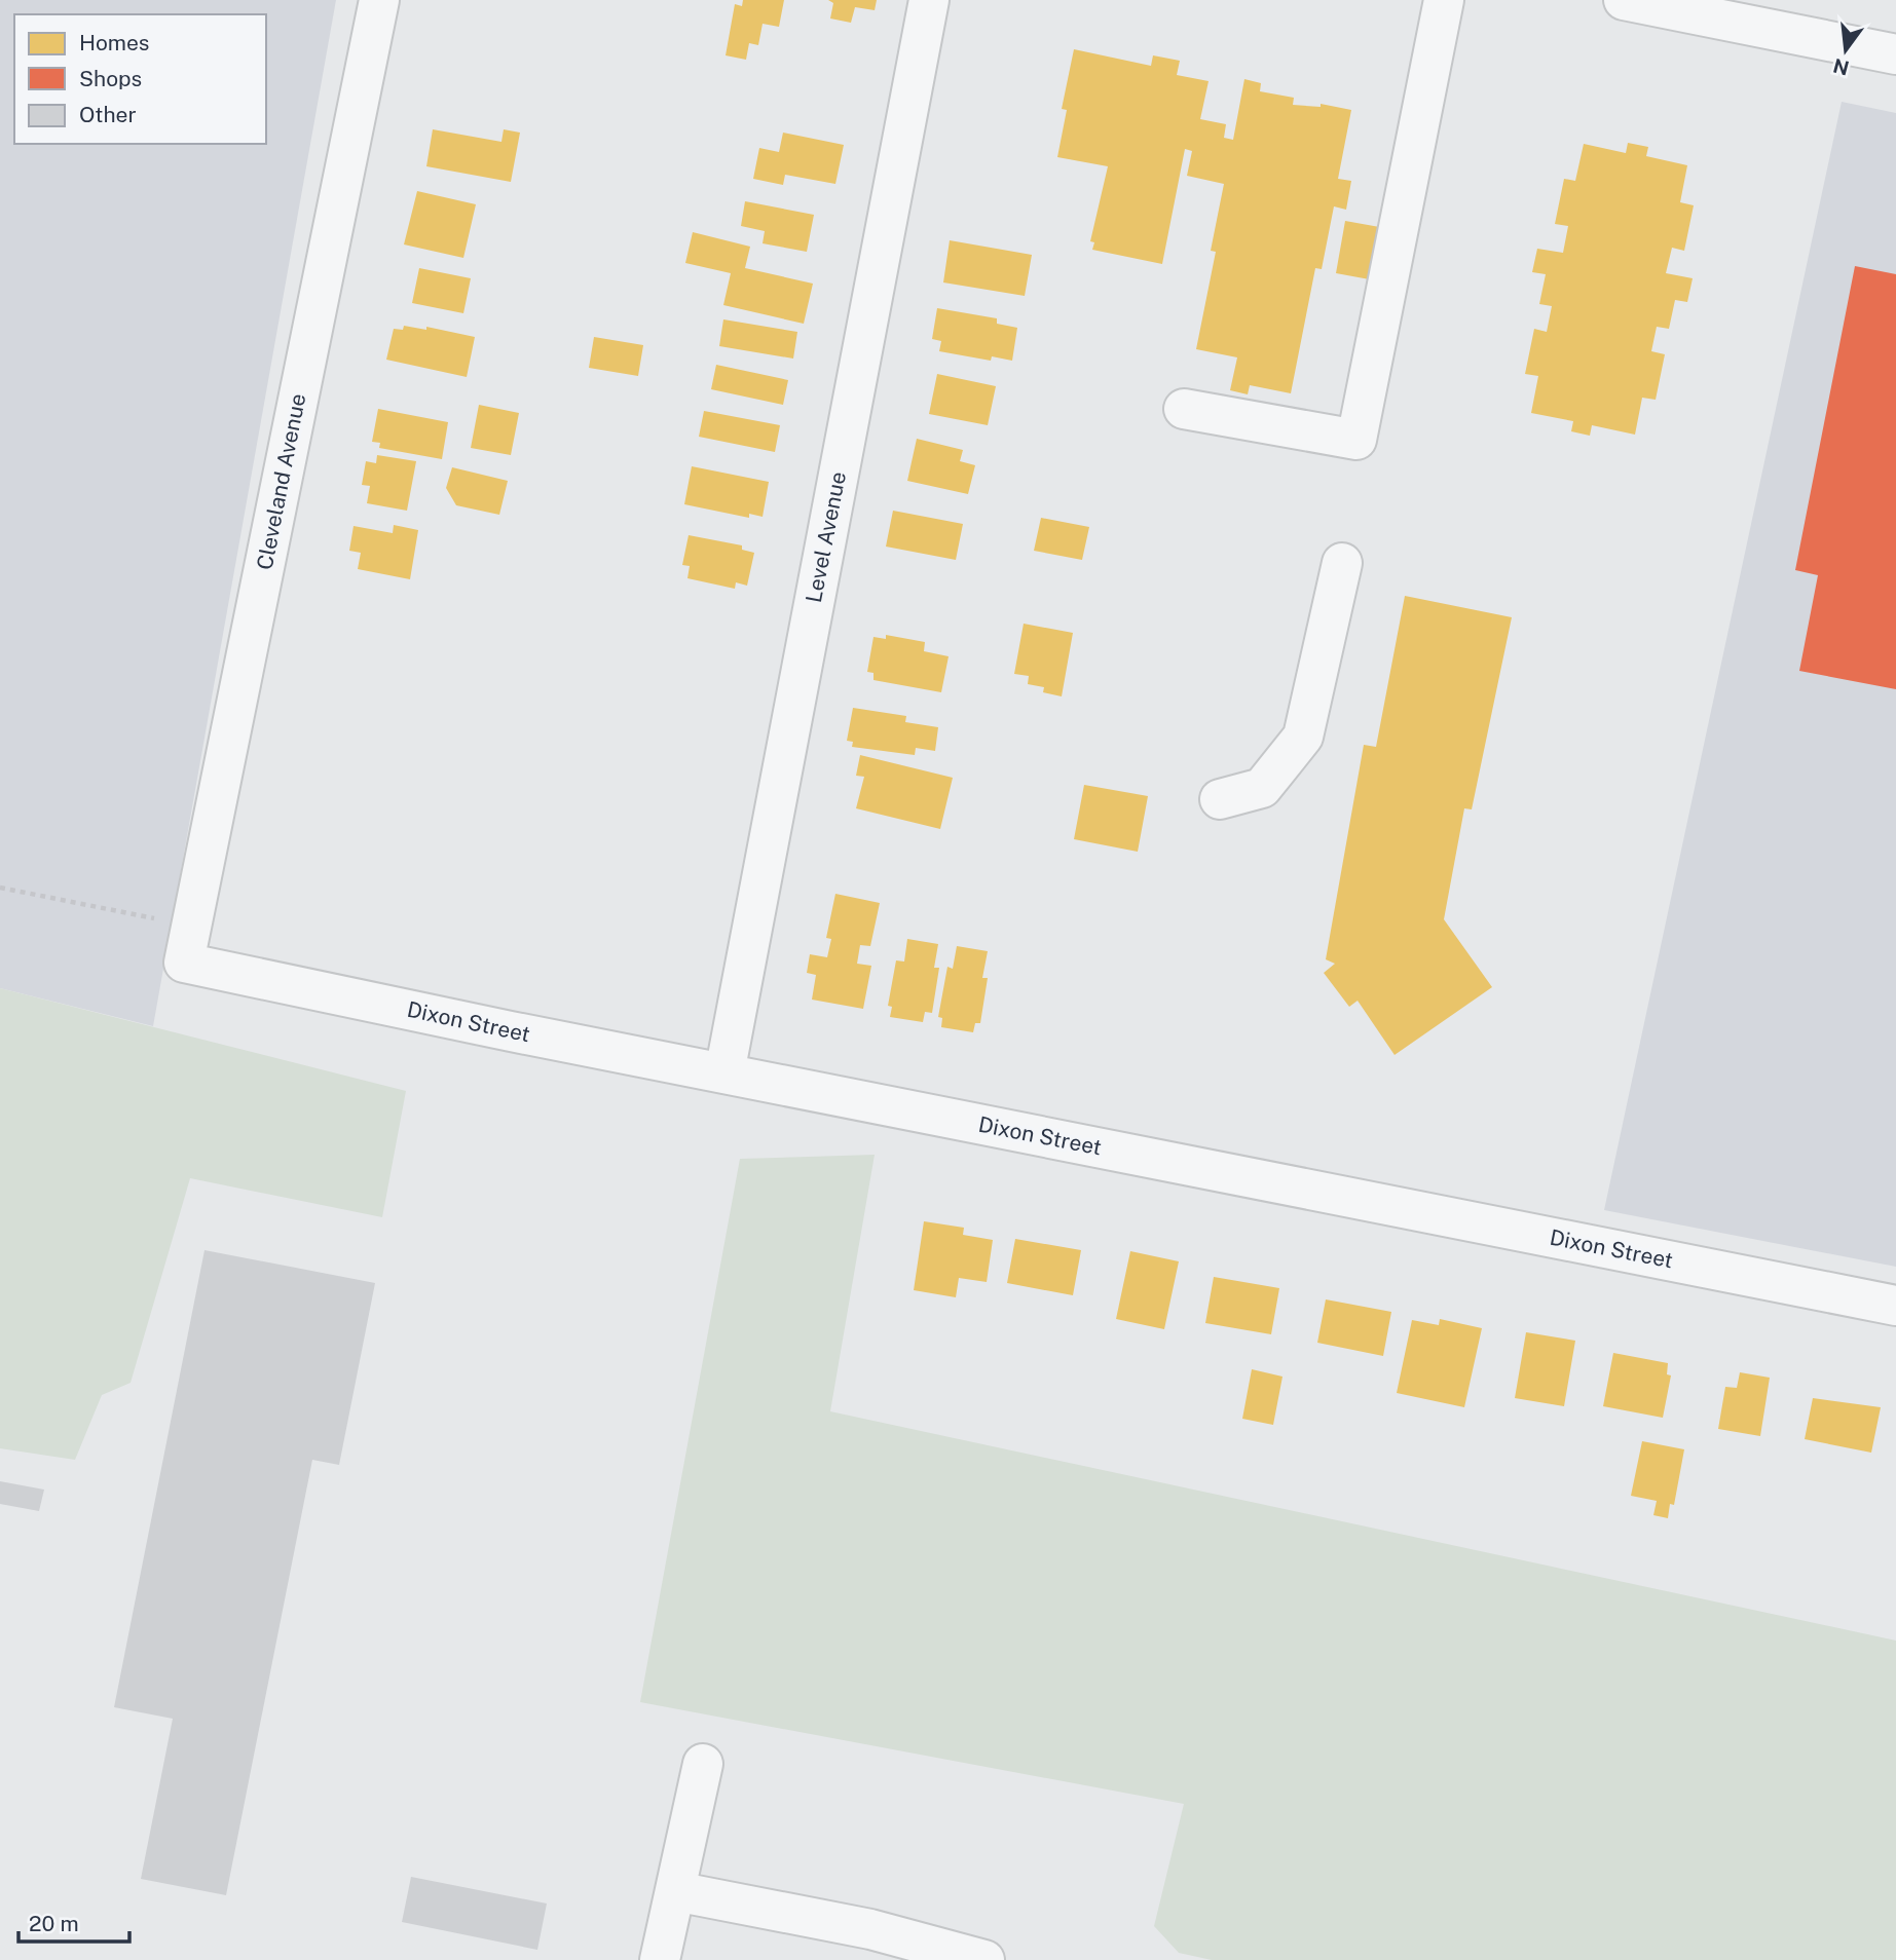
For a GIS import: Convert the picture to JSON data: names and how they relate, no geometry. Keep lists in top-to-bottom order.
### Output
{
  "streets": {
    "street": ["Cleveland Avenue", "Level Avenue", "Dixon Street"]
  },
  "crossings": [
    ["Cleveland Avenue", "Dixon Street"],
    ["Level Avenue", "Dixon Street"]
  ],
  "legend": ["Homes", "Shops", "Other"],
  "scale_bar": "20 m",
  "north": "bottom"
}
